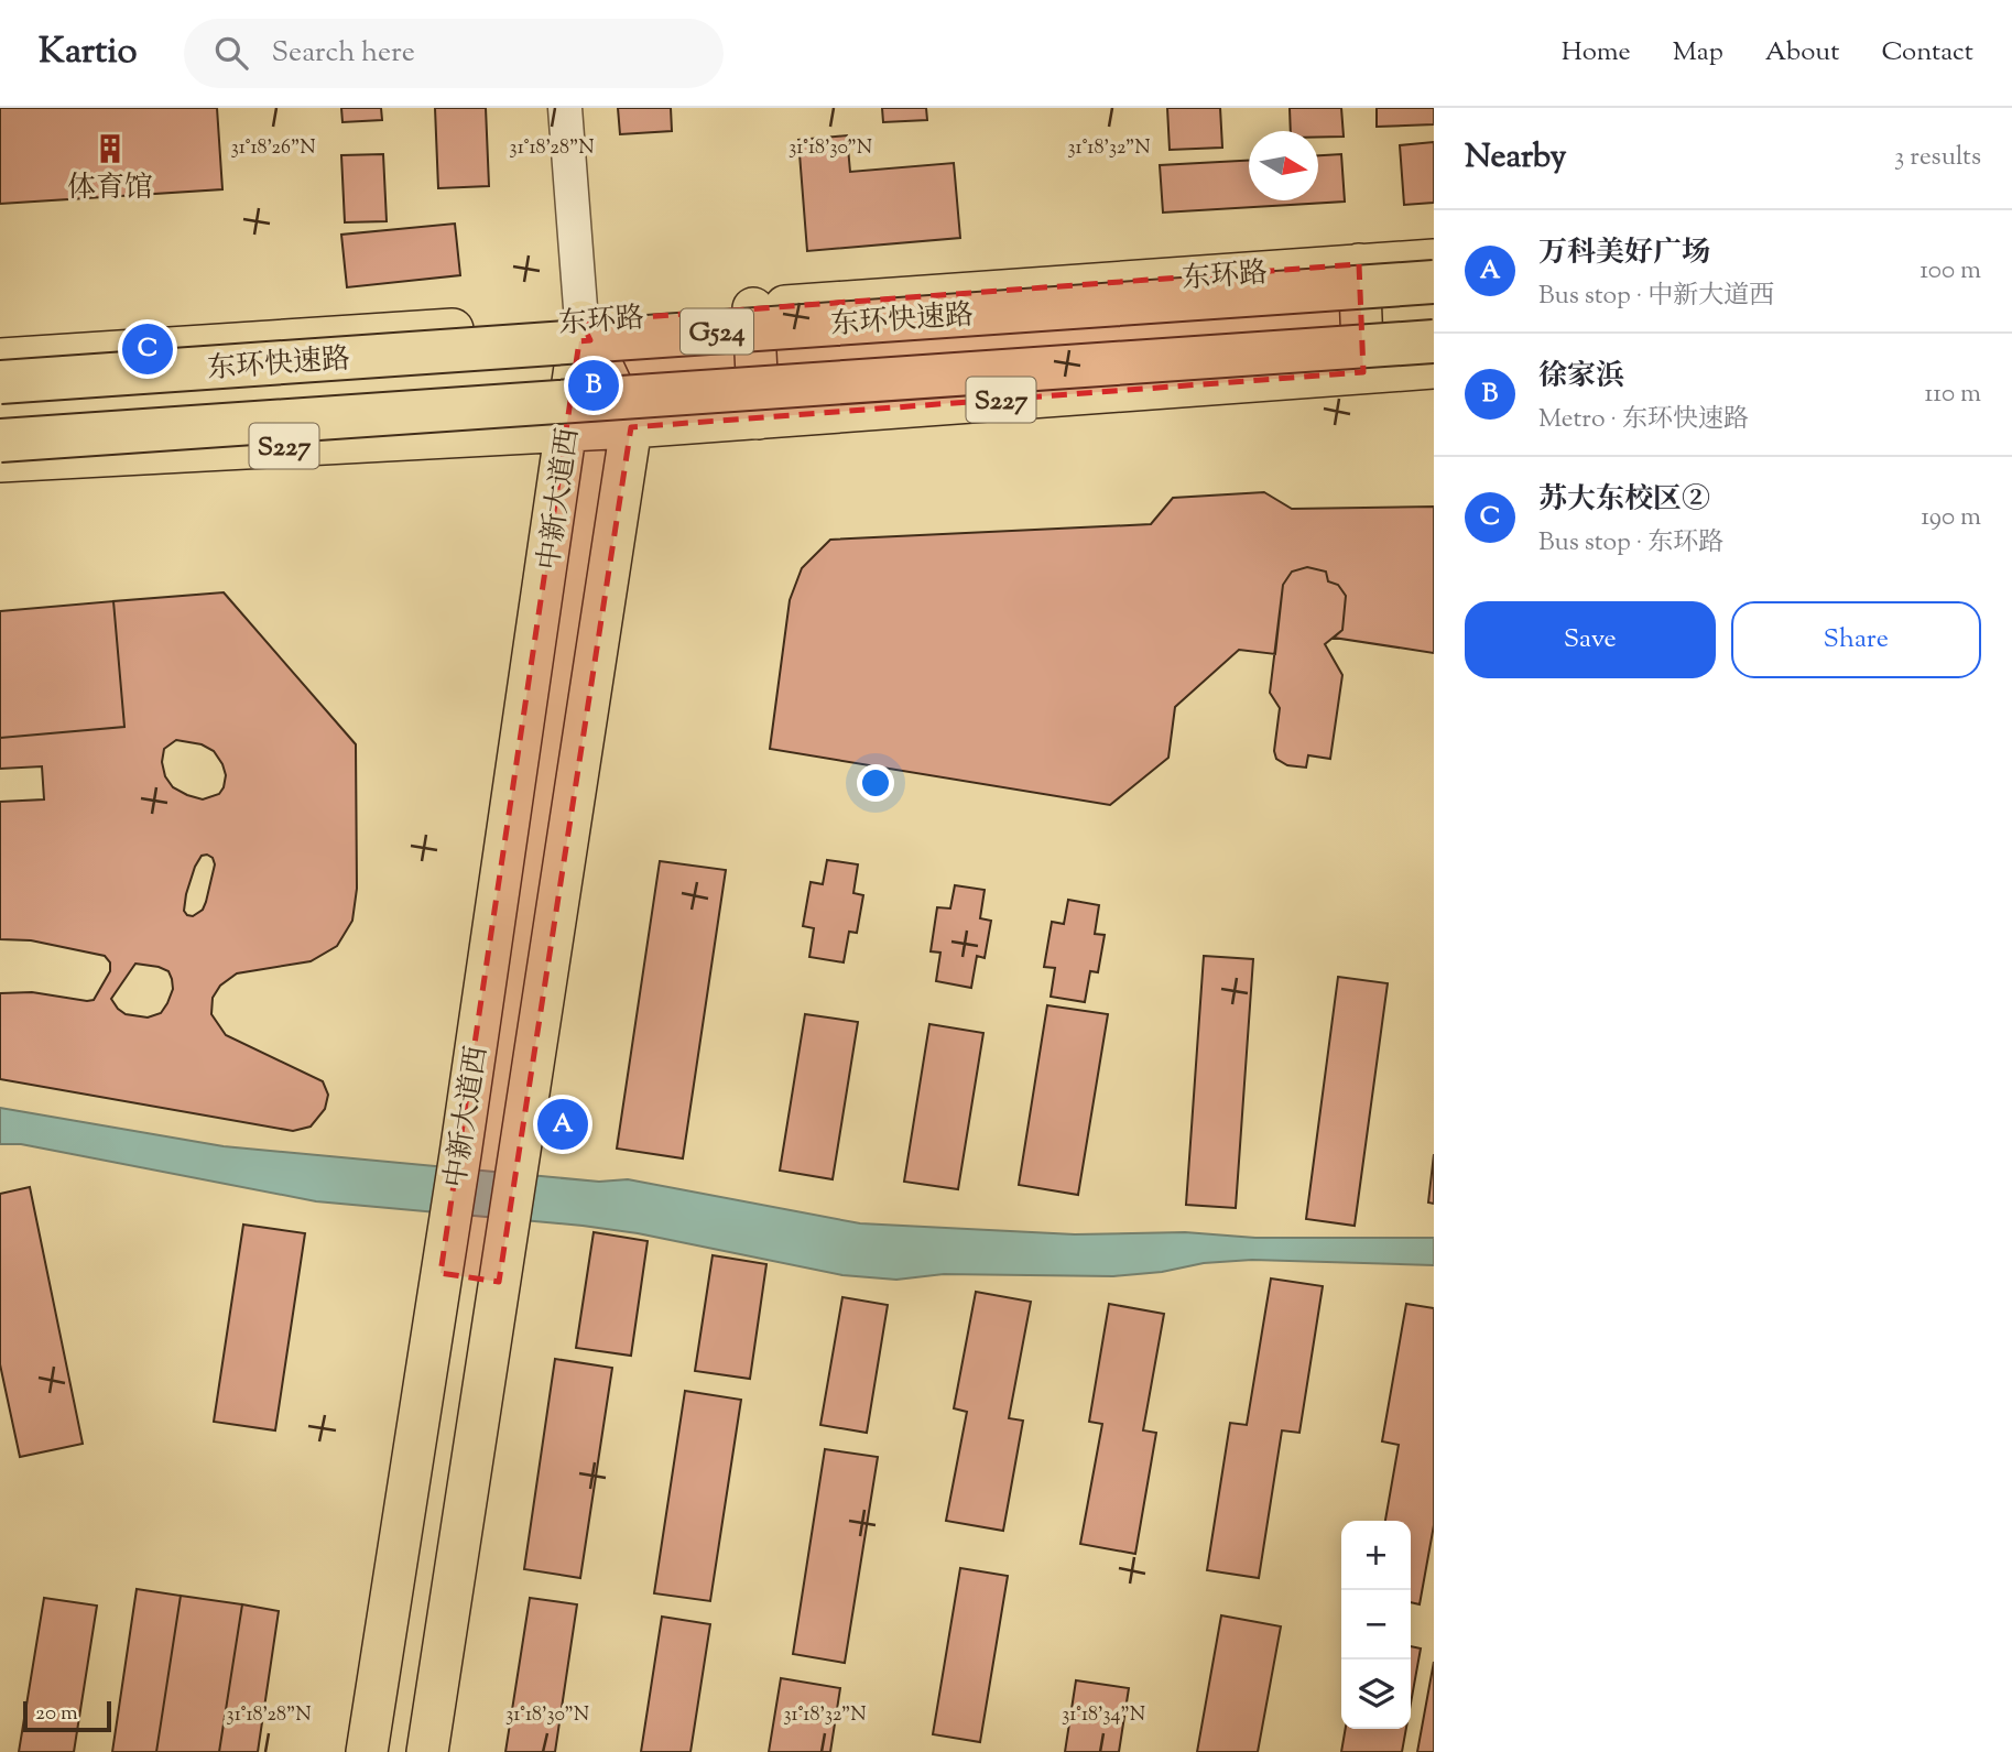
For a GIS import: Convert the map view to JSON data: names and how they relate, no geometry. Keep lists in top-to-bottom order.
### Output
{
  "streets": {
    "highway": ["东环快速路", "G524"],
    "main road": ["东环路", "S227", "中新大道西"]
  },
  "crossings": [
    ["东环路", "中新大道西"],
    ["S227", "中新大道西"]
  ],
  "places": {
    "building": ["体育馆"]
  },
  "scale_bar": "20 m",
  "north": "right",
  "page": {
    "header": "Kartio",
    "search": "Search here",
    "nav": [
      "Home",
      "Map",
      "About",
      "Contact"
    ],
    "heading": ["Nearby", "3 results"],
    "list": [
      {
        "mark": "A",
        "name": "万科美好广场",
        "note": "Bus stop · 中新大道西",
        "value": "100 m"
      },
      {
        "mark": "B",
        "name": "徐家浜",
        "note": "Metro · 东环快速路",
        "value": "110 m"
      },
      {
        "mark": "C",
        "name": "苏大东校区②",
        "note": "Bus stop · 东环路",
        "value": "190 m"
      }
    ],
    "pins": ["C", "B", "A"],
    "buttons": ["Save", "Share"],
    "map_buttons": ["+", "−"],
    "scale": "20 m"
  },
  "coordinates": [
    "31°18'28\"N",
    "31°18'30\"N",
    "31°18'32\"N",
    "31°18'26\"N",
    "31°18'34\"N"
  ]
}
